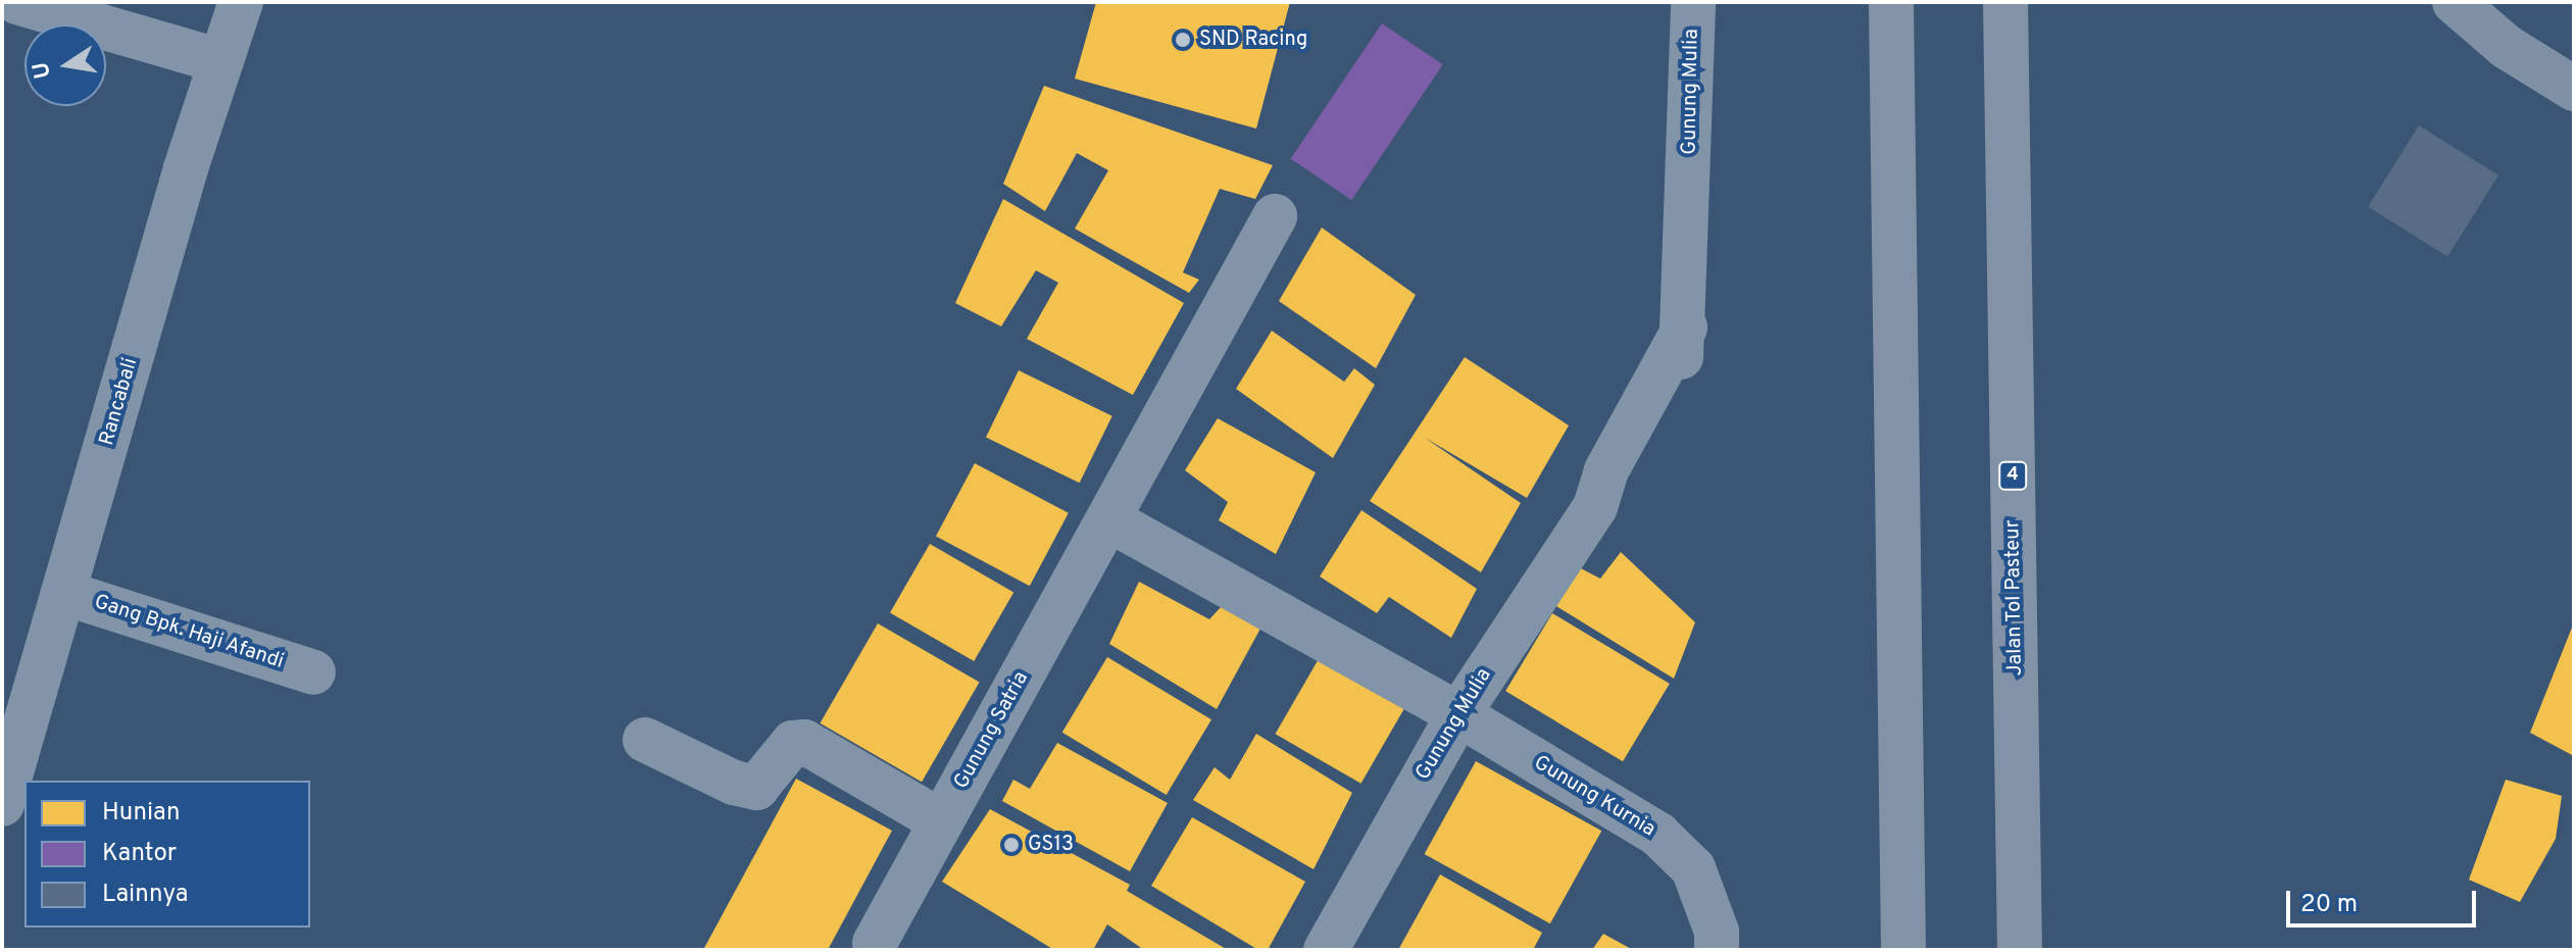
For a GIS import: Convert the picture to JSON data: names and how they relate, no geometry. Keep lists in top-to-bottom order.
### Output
{
  "streets": {
    "highway": ["4", "Jalan Tol Pasteur"],
    "street": [
      "Gunung Mulia",
      "Rancabali",
      "Gang Bpk. Haji Afandi",
      "Gunung Satria",
      "Gunung Kurnia"
    ]
  },
  "crossings": [
    ["Gunung Mulia", "Gunung Kurnia"],
    ["Rancabali", "Gang Bpk. Haji Afandi"]
  ],
  "places": ["SND Racing", "GS13"],
  "legend": ["Hunian", "Kantor", "Lainnya"],
  "scale_bar": "20 m",
  "north": "left"
}
